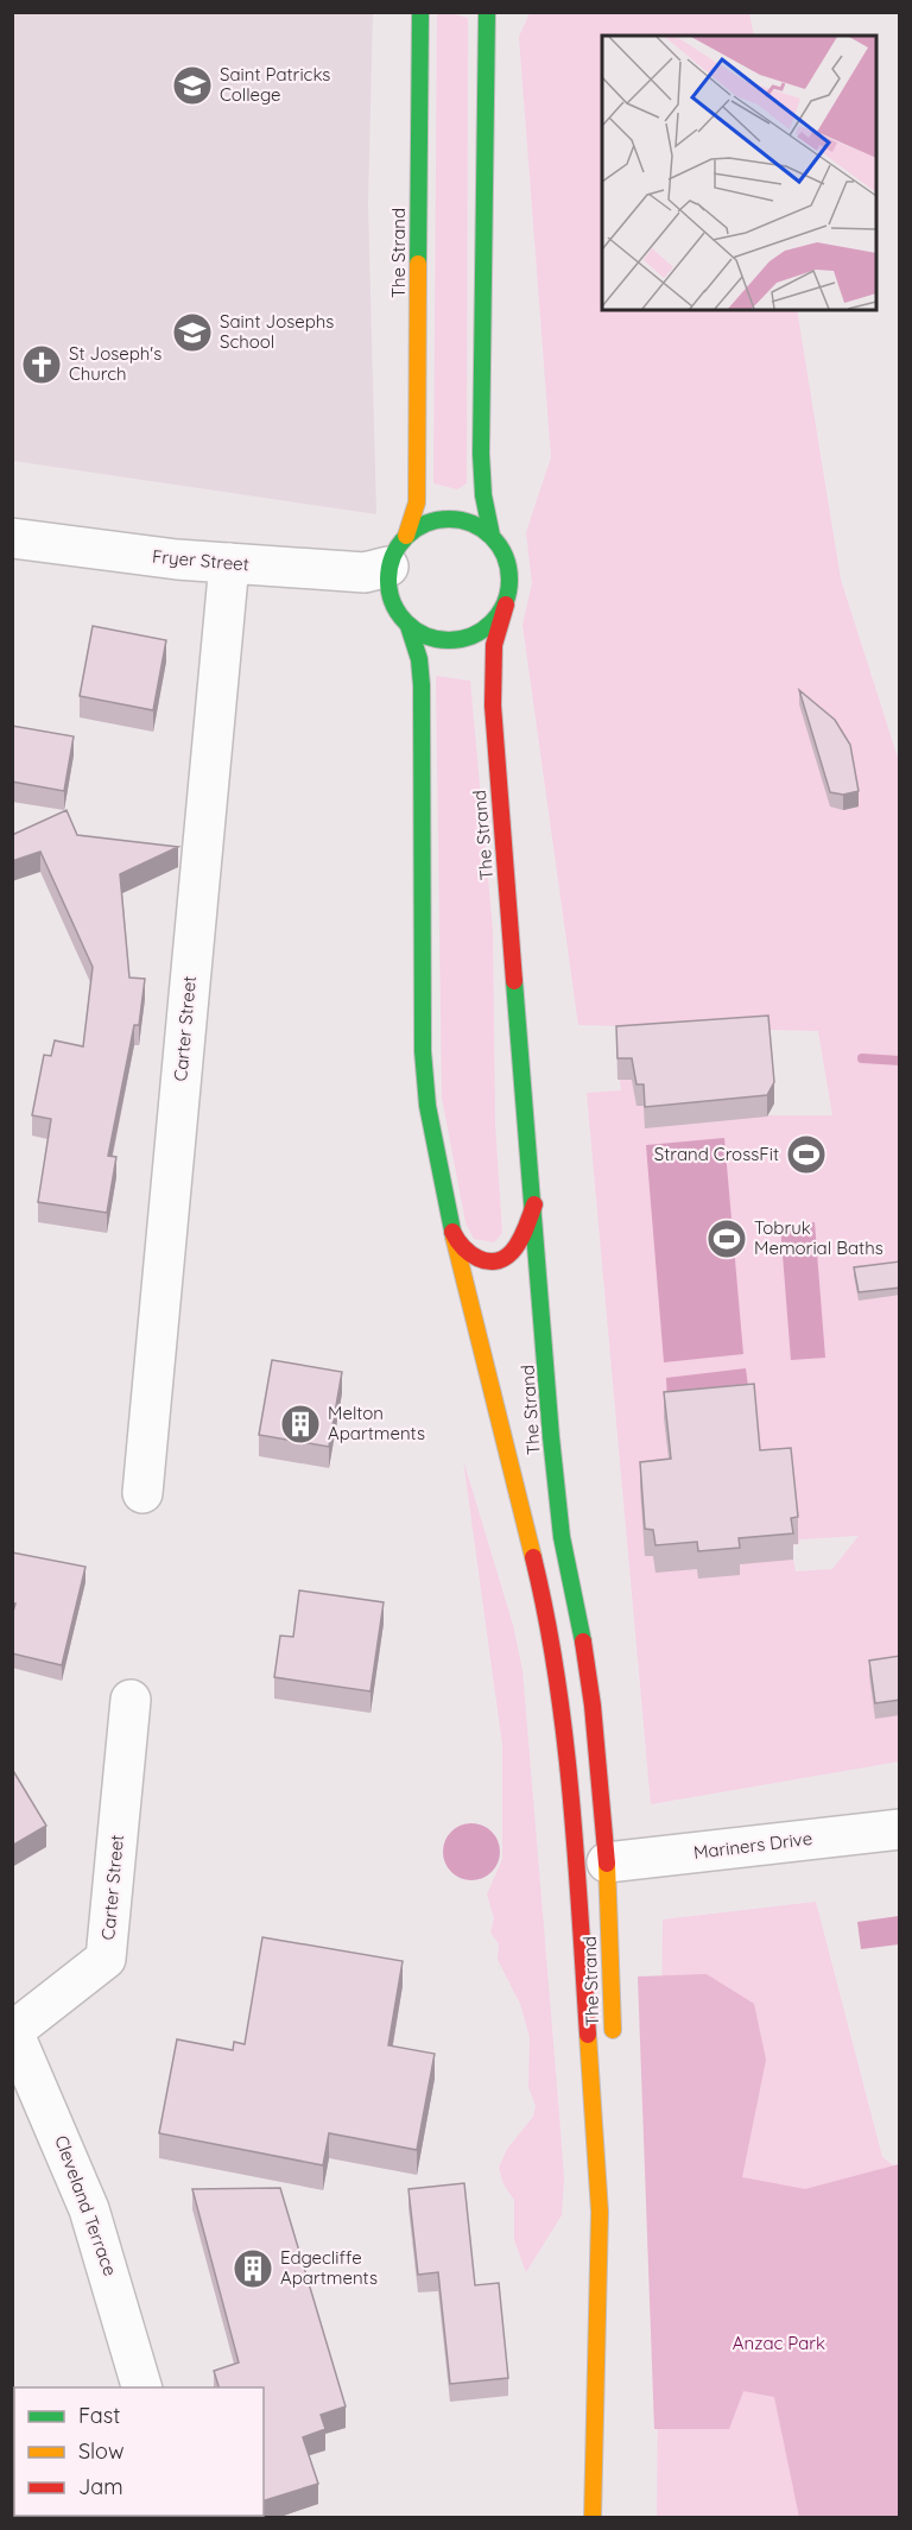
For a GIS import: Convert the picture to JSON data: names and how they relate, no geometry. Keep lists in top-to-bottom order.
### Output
{
  "streets": {
    "street": [
      "The Strand",
      "Fryer Street",
      "Carter Street",
      "Mariners Drive",
      "Cleveland Terrace"
    ]
  },
  "crossings": [
    ["The Strand", "Fryer Street"],
    ["The Strand", "Mariners Drive"],
    ["Fryer Street", "Carter Street"],
    ["Carter Street", "Cleveland Terrace"]
  ],
  "parks": ["Anzac Park"],
  "places": {
    "school or university": ["Saint Patricks College", "Saint Josephs School"],
    "church": ["St Joseph's Church"],
    "sports": ["Strand CrossFit", "Tobruk Memorial Baths"],
    "building": ["Melton Apartments", "Edgecliffe Apartments"]
  },
  "legend": ["Fast", "Slow", "Jam"]
}
